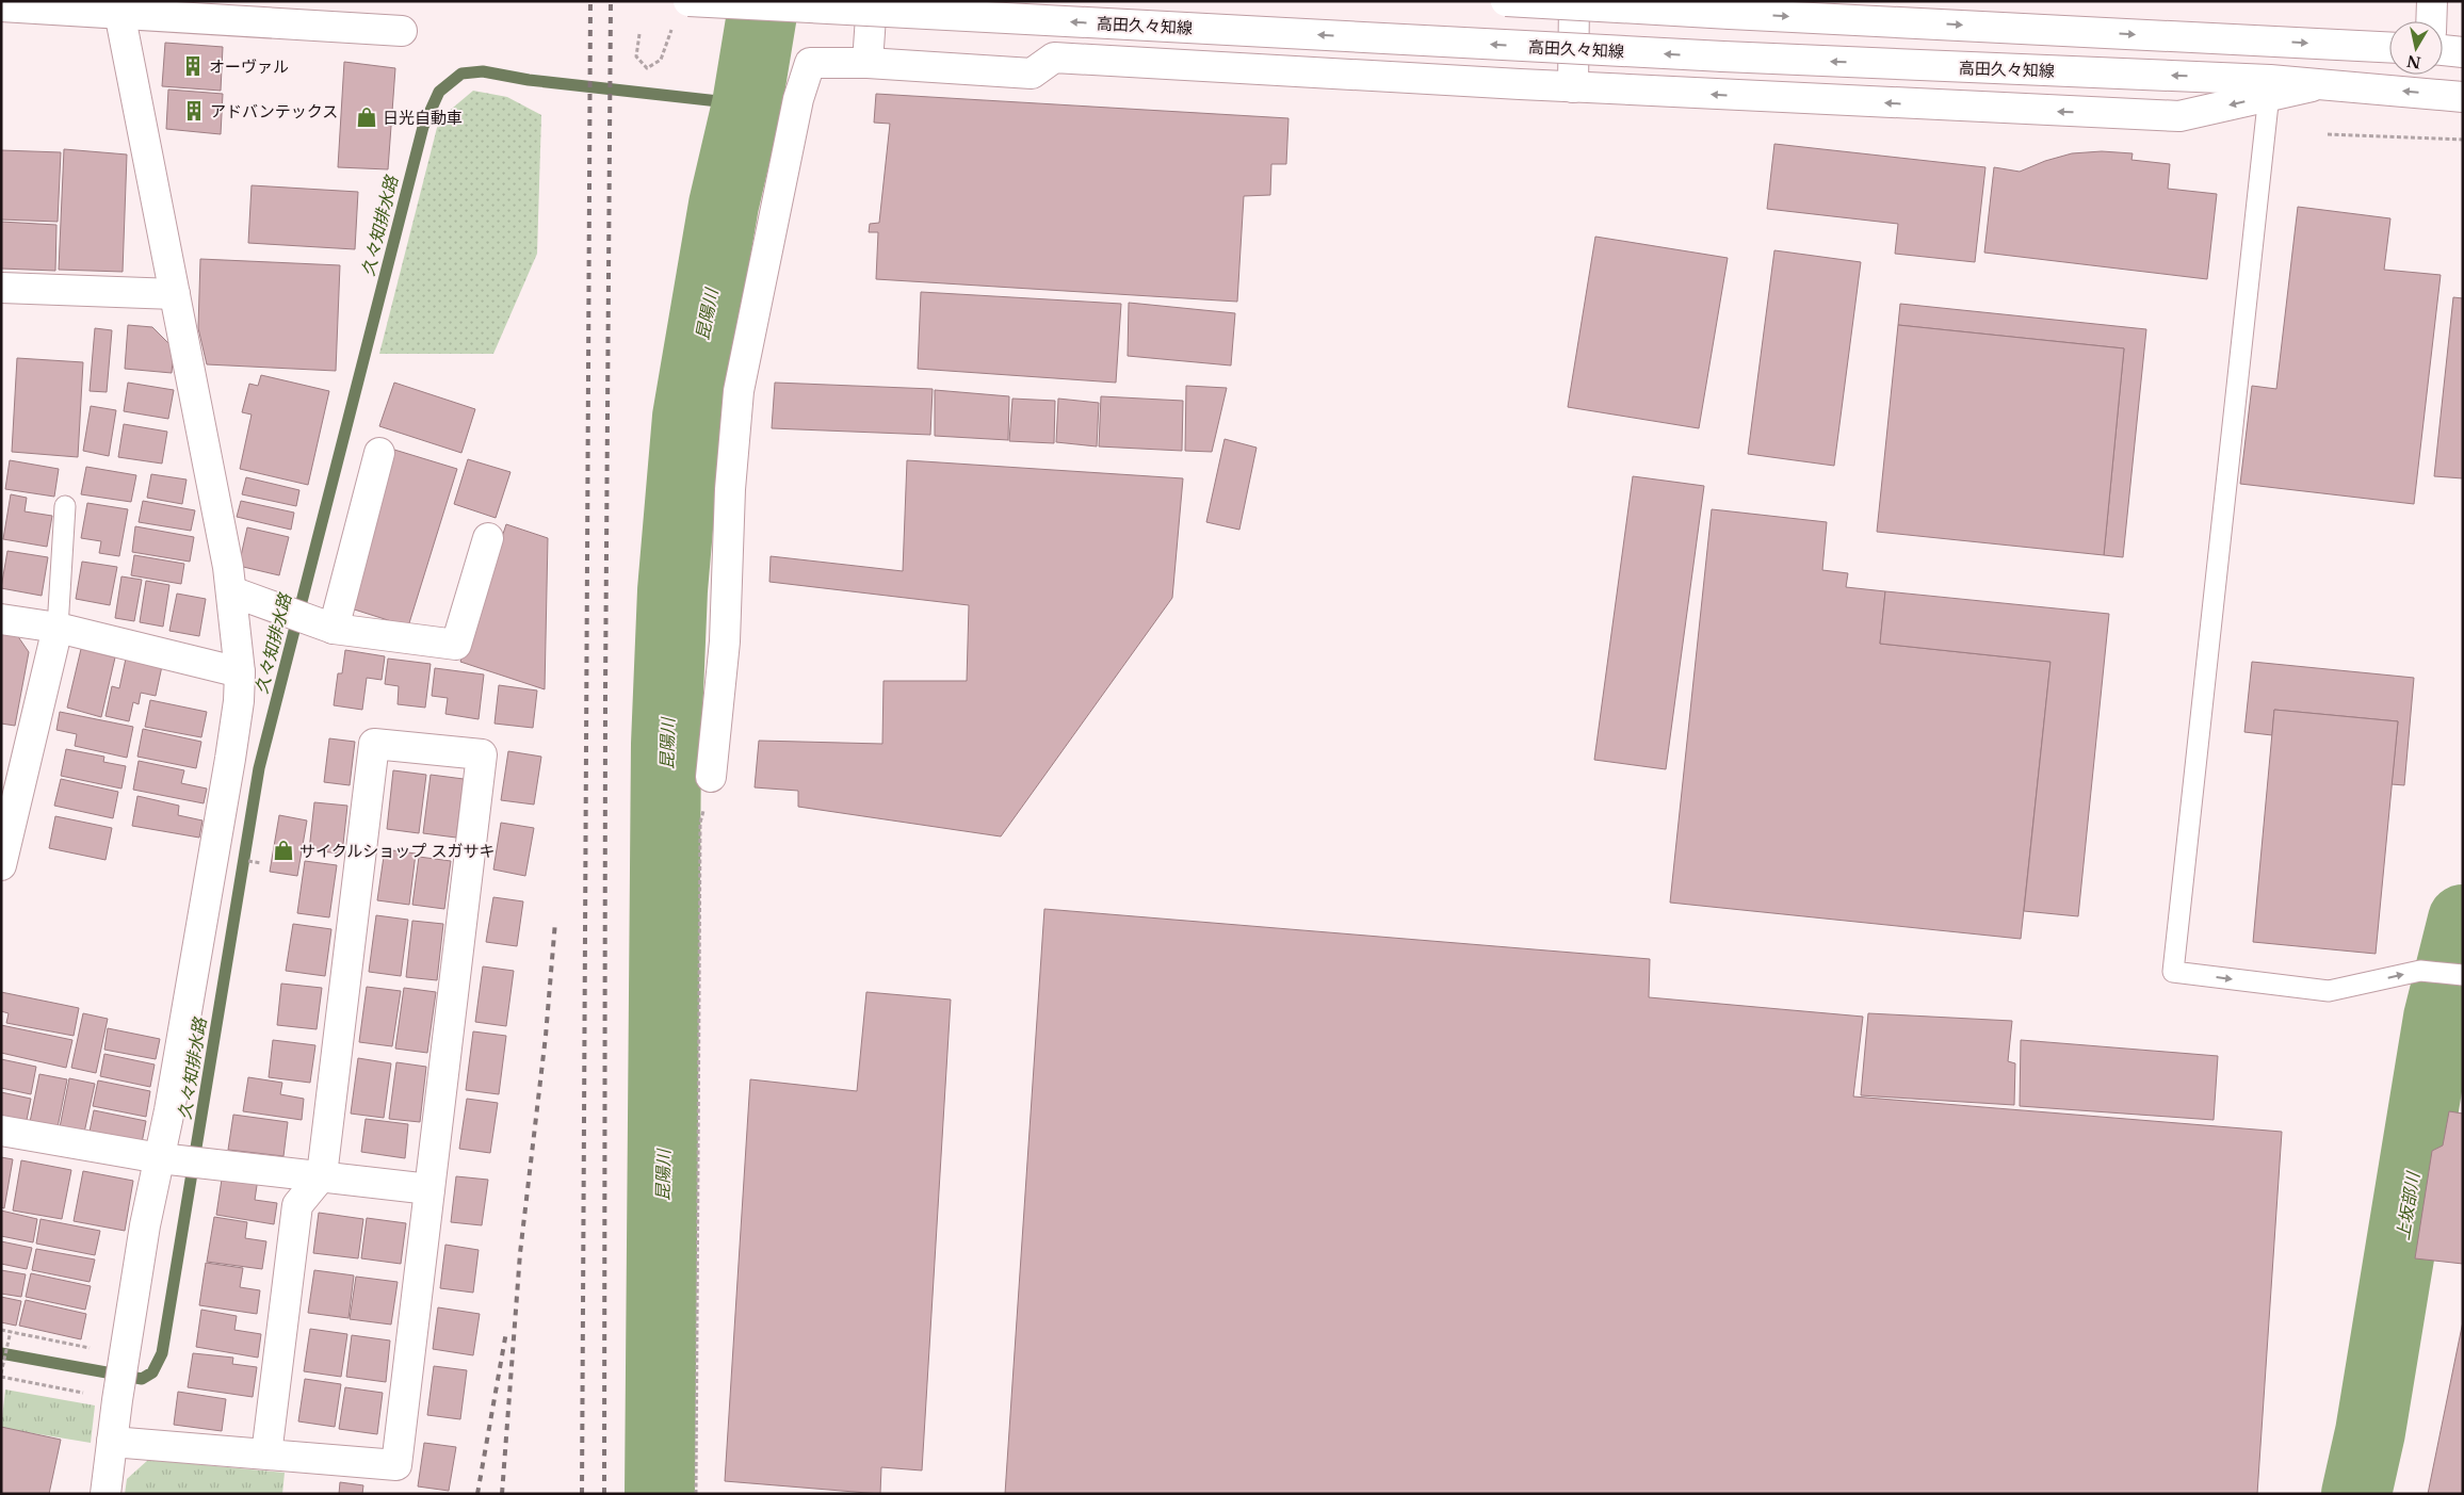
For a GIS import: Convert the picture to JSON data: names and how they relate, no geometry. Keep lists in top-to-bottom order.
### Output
{
  "streets": {
    "street": ["高田久々知線"]
  },
  "water": ["久々知排水路", "昆陽川", "上坂部川"],
  "places": {
    "building": ["オーヴァル", "アドバンテックス"],
    "shop": ["日光自動車", "サイクルショップ スガサキ"]
  },
  "north": "bottom"
}
